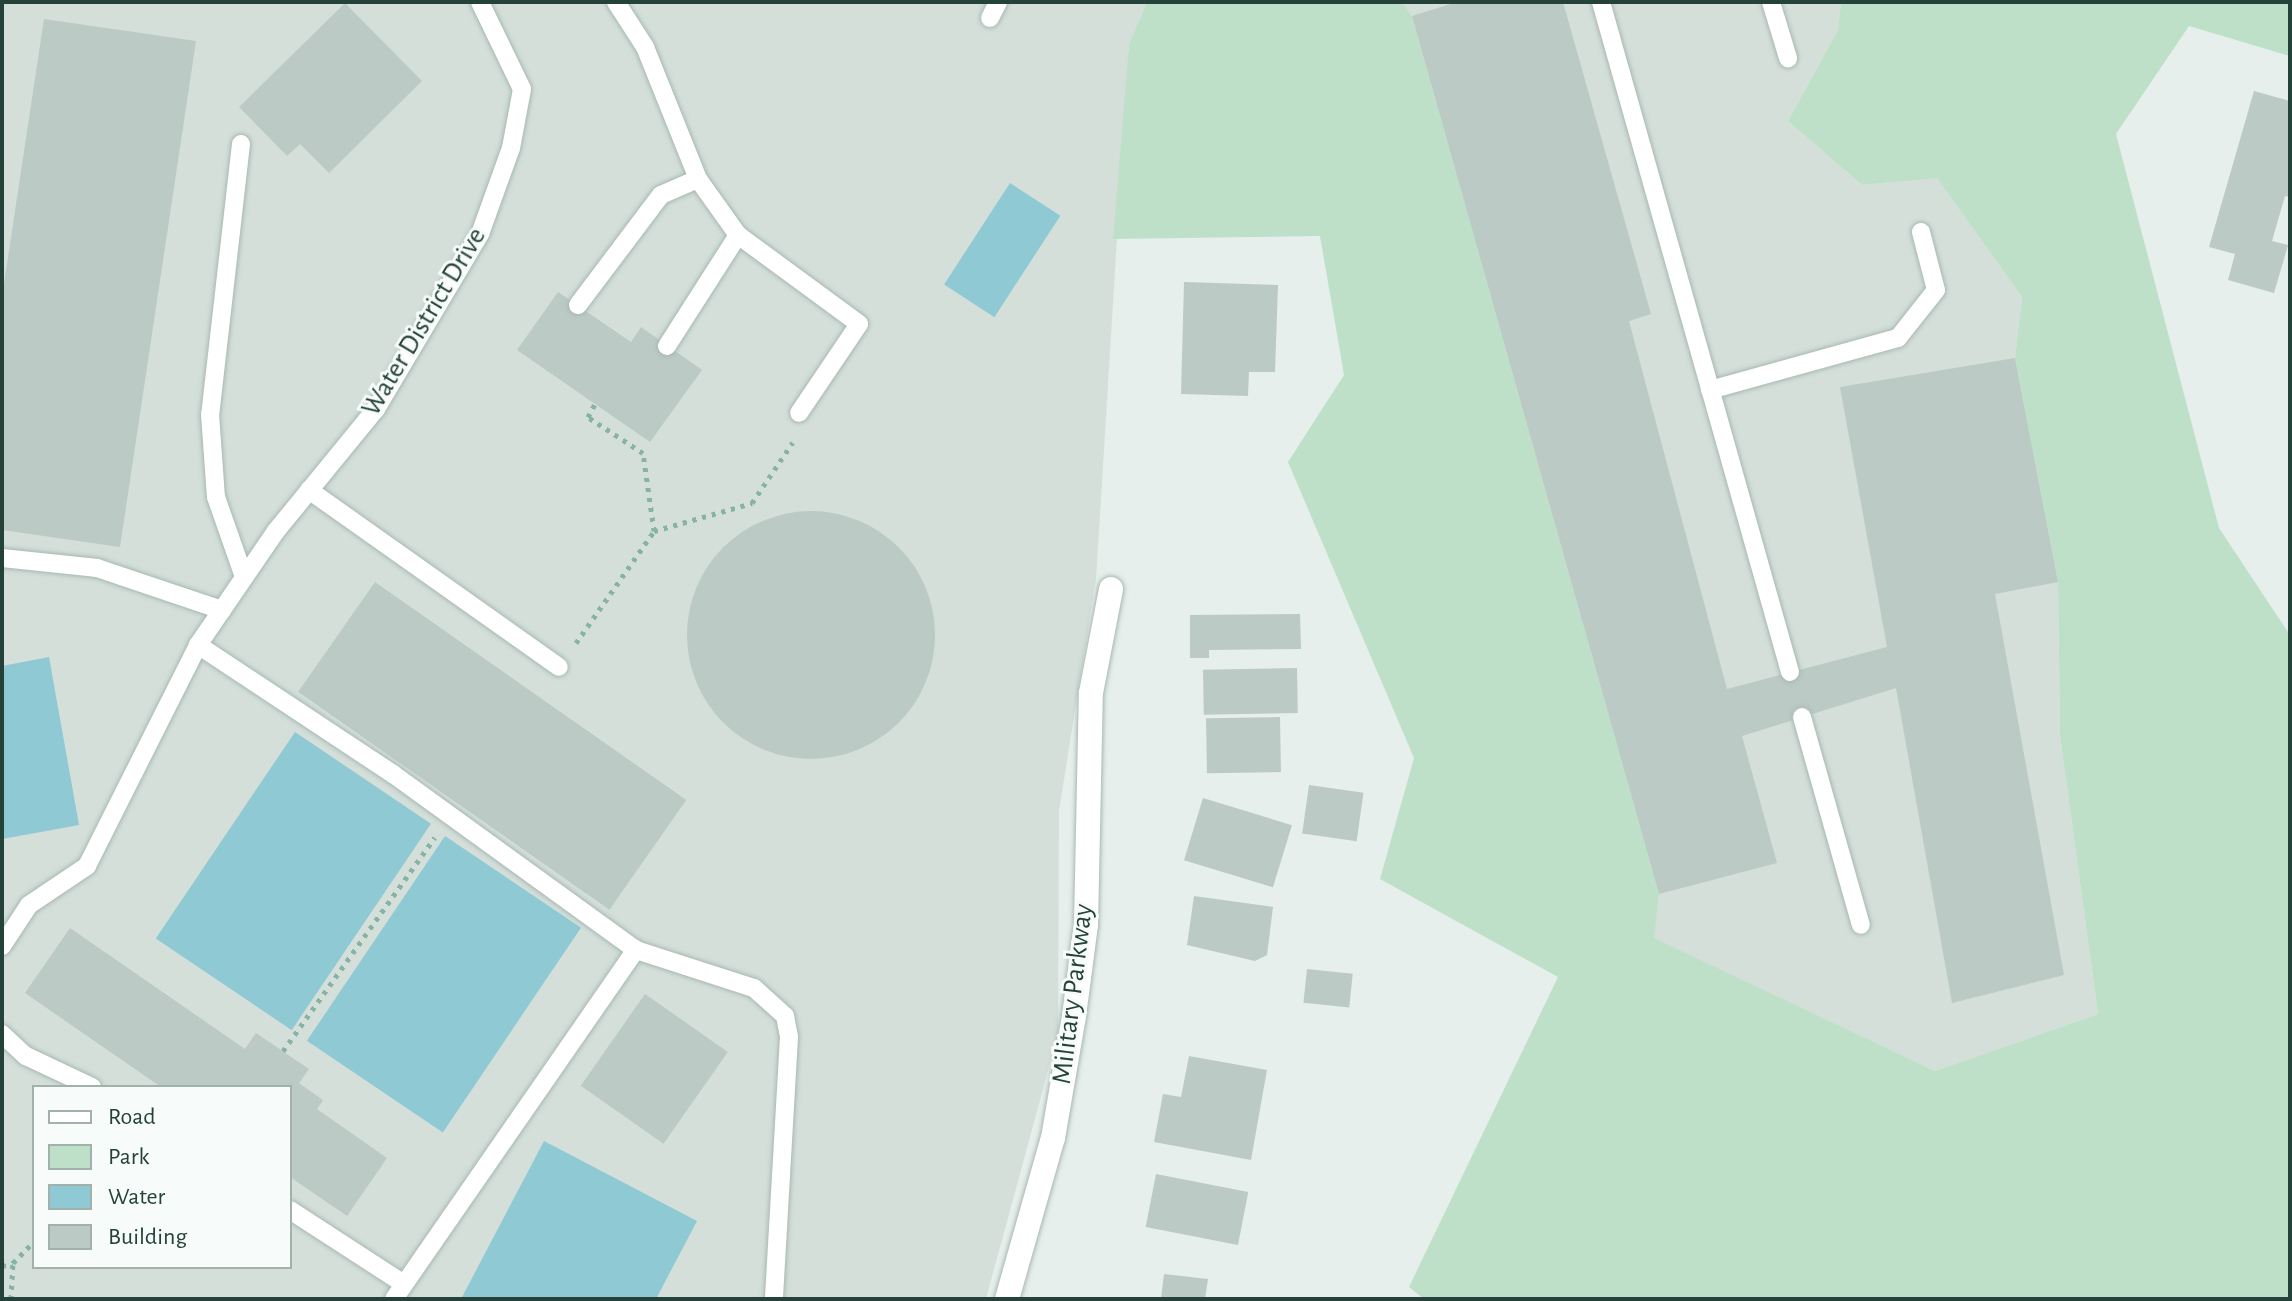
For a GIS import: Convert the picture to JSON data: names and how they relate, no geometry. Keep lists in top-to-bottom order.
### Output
{
  "streets": {
    "street": ["Military Parkway"],
    "lane": ["Water District Drive"]
  },
  "legend": [
    "Road",
    "Park",
    "Water",
    "Building"
  ]
}
